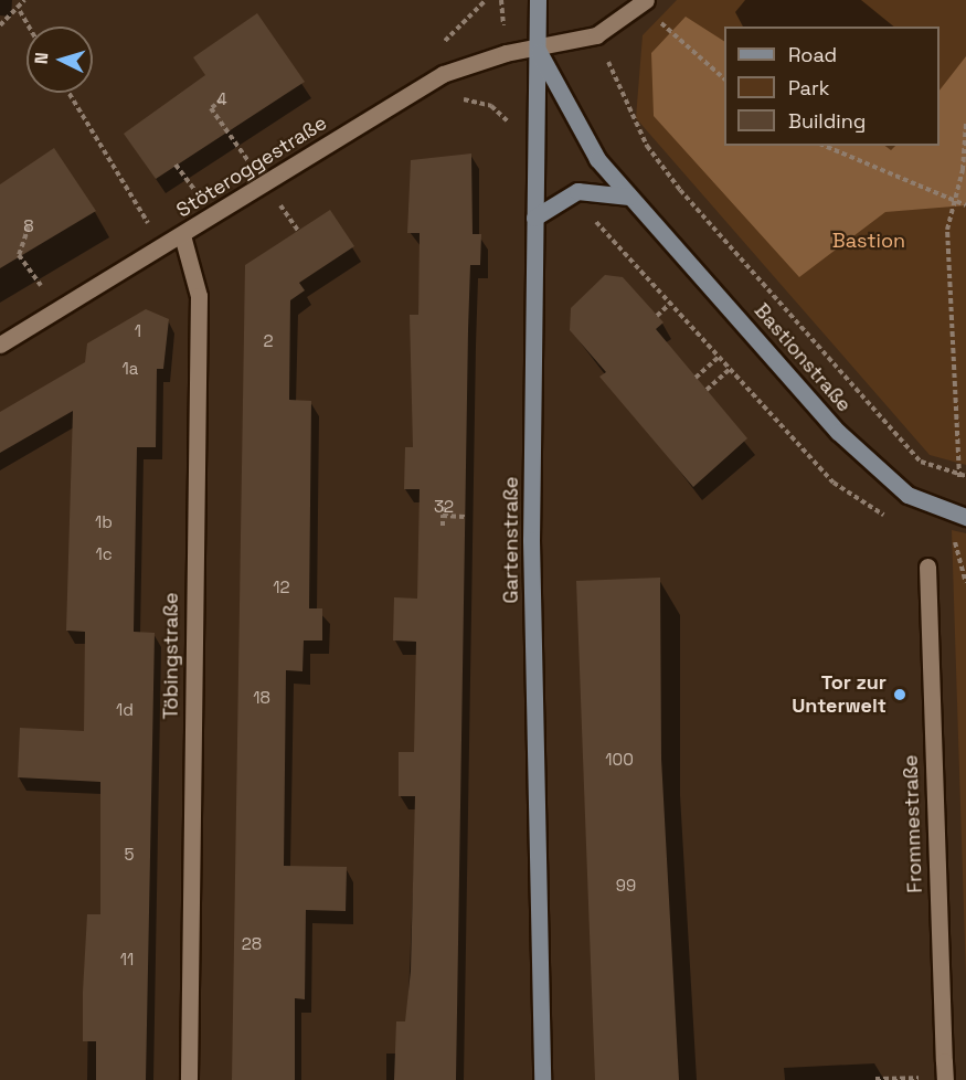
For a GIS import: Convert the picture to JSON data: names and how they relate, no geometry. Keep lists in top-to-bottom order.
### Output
{
  "streets": {
    "main road": ["Bastionstraße", "Gartenstraße"],
    "street": ["Stöteroggestraße", "Töbingstraße", "Frommestraße"]
  },
  "crossings": [
    ["Stöteroggestraße", "Bastionstraße"],
    ["Stöteroggestraße", "Gartenstraße"],
    ["Stöteroggestraße", "Töbingstraße"],
    ["Bastionstraße", "Gartenstraße"]
  ],
  "parks": ["Bastion"],
  "places": ["Tor zur Unterwelt"],
  "house_numbers": [
    "4",
    "8",
    "1",
    "2",
    "1a",
    "32",
    "1b",
    "1c",
    "12",
    "18",
    "1d",
    "100",
    "5",
    "99",
    "28",
    "11"
  ],
  "legend": ["Road", "Park", "Building"],
  "north": "left"
}
